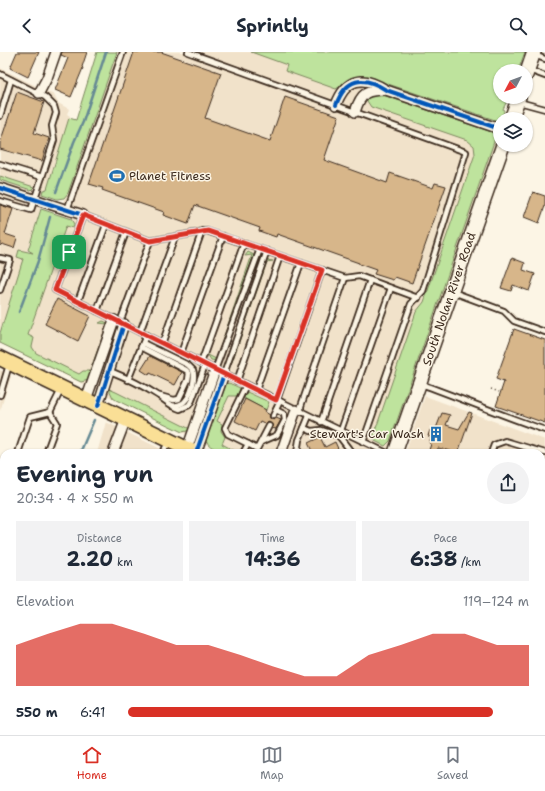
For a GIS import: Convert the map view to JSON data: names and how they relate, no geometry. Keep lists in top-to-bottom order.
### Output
{
  "streets": {
    "main road": ["South Nolan River Road"]
  },
  "places": {
    "sports": ["Planet Fitness"],
    "building": ["Stewart's Car Wash"]
  },
  "north": "bottom left",
  "page": {
    "header": "Sprintly",
    "heading": ["Evening run", "20:34 · 4 × 550 m"],
    "stats": [
      ["Distance", "2.20 km"],
      ["Time", "14:36"],
      ["Pace", "6:38 /km"]
    ],
    "chart": ["Elevation", "119–124 m"],
    "list": [
      {
        "name": "550 m",
        "note": "6:41"
      }
    ],
    "tabs": ["Home", "Map", "Saved"]
  }
}
